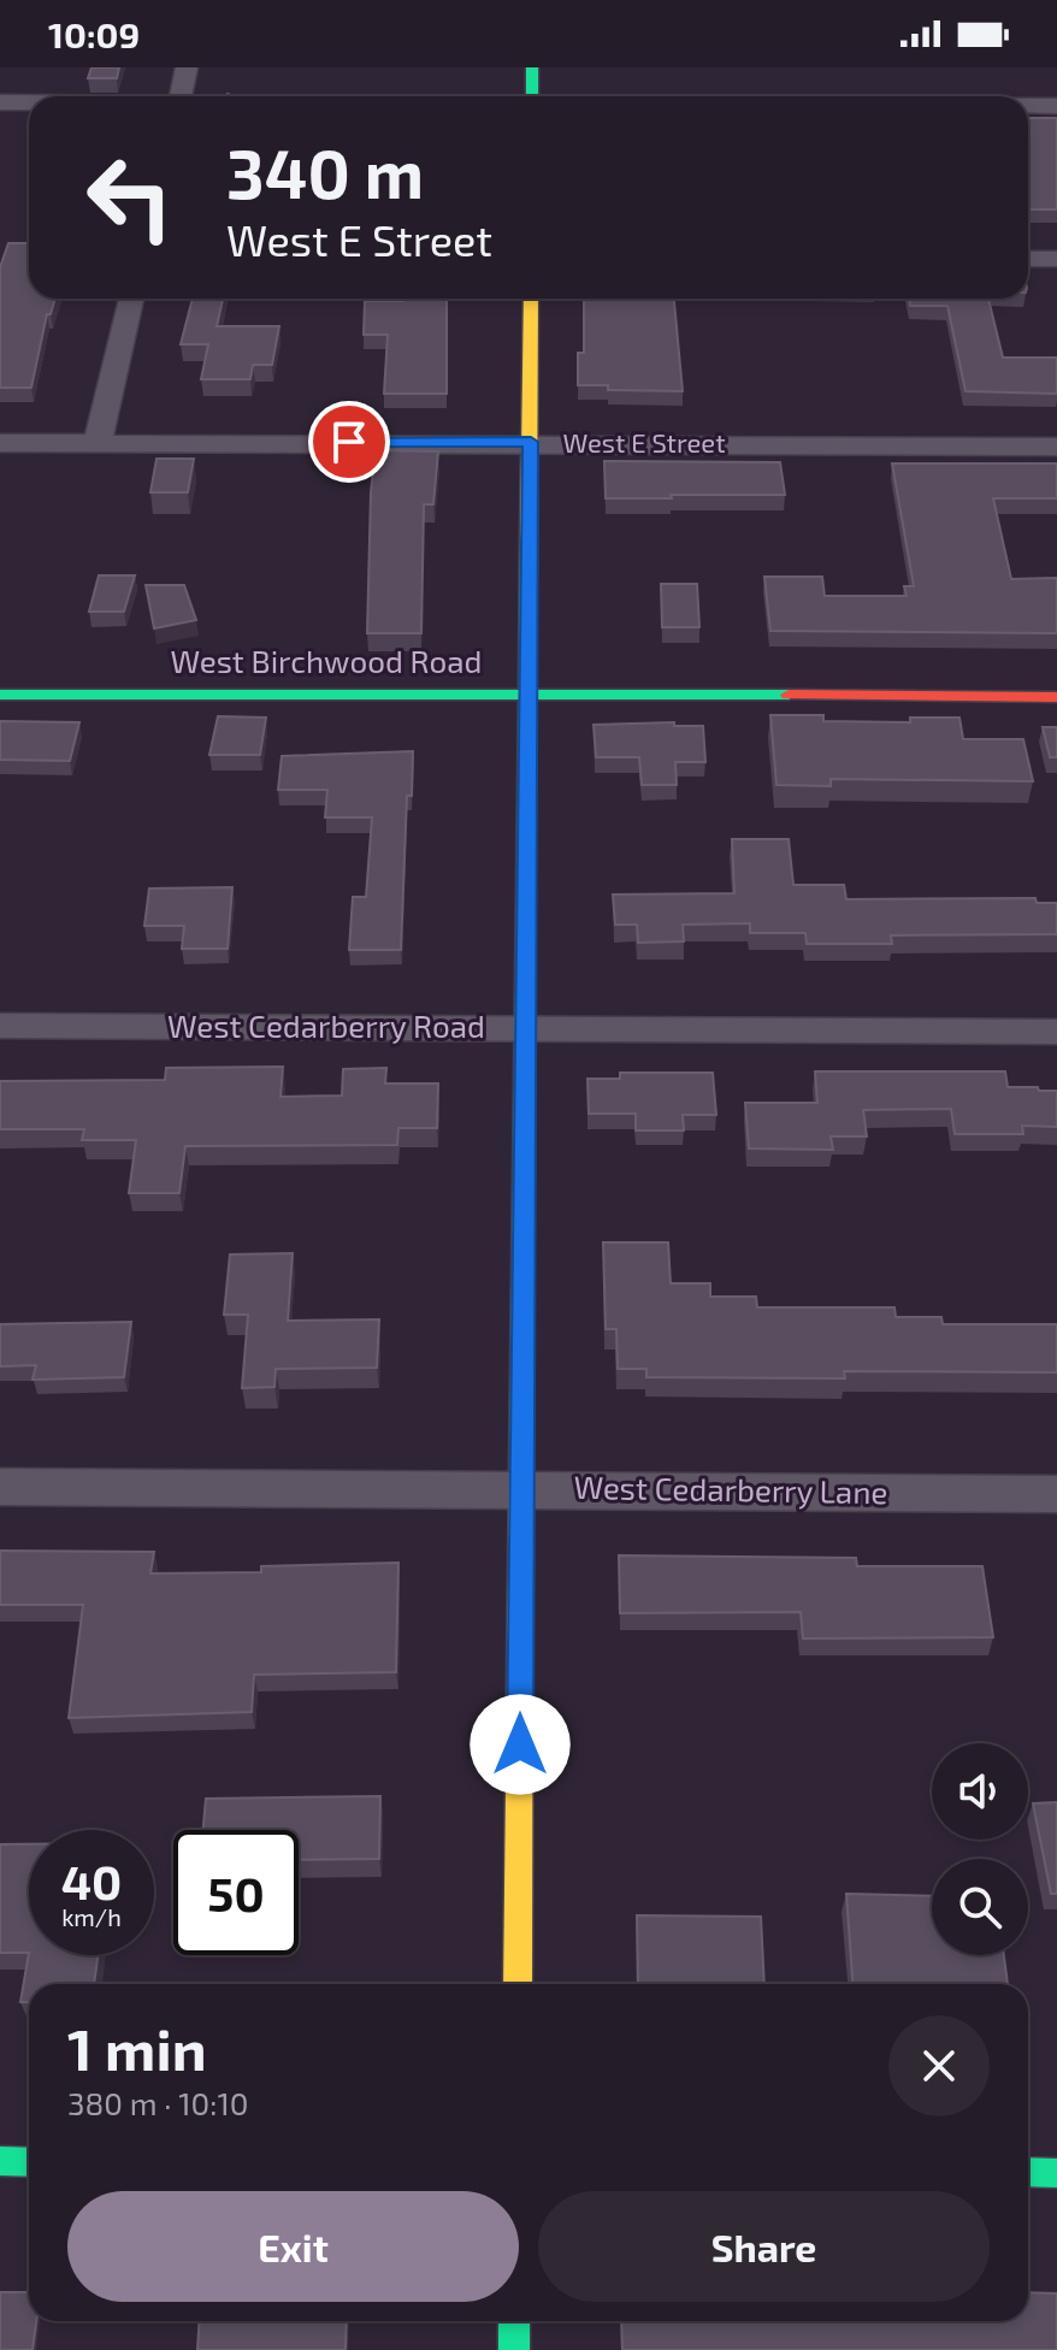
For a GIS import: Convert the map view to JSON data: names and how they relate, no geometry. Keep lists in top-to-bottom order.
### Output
{
  "streets": {
    "main road": ["West Birchwood Road"],
    "street": ["West E Street", "West Cedarberry Road", "West Cedarberry Lane"]
  },
  "page": {
    "status": "10:09",
    "turn": ["340 m", "West E Street"],
    "speed": "40 km/h",
    "limit": "50",
    "heading": ["1 min", "380 m · 10:10"],
    "buttons": ["Exit", "Share"]
  }
}
